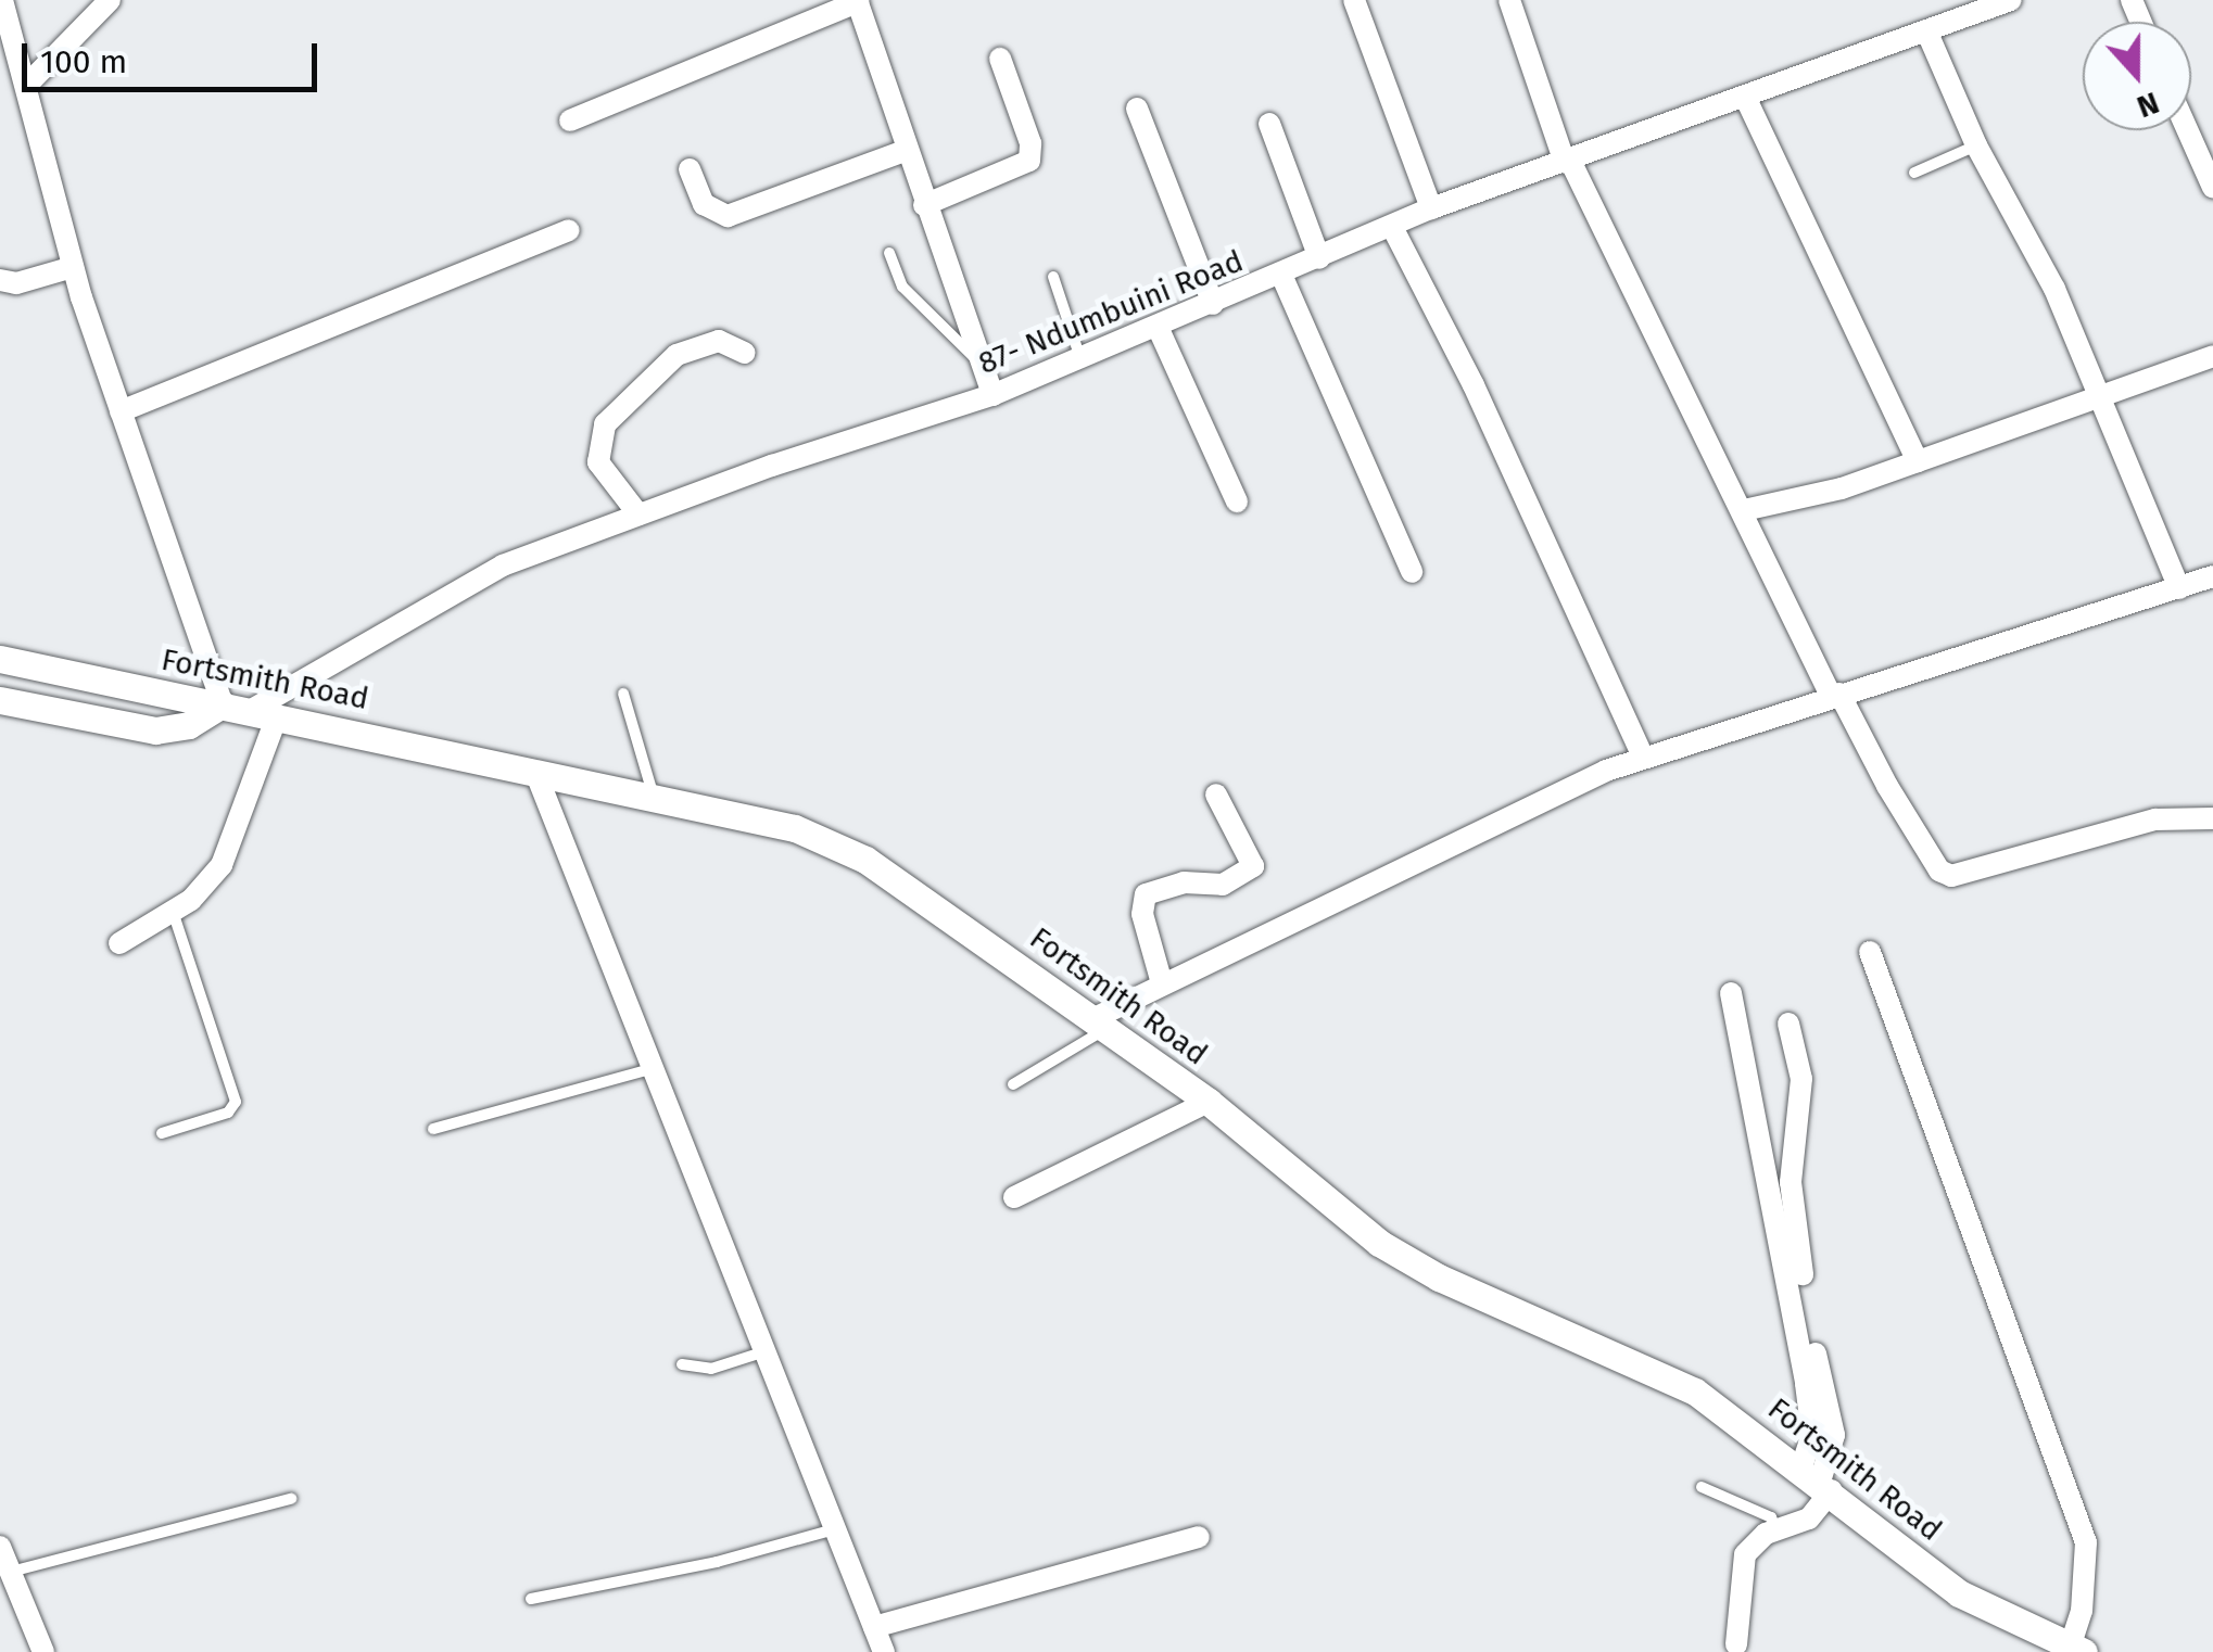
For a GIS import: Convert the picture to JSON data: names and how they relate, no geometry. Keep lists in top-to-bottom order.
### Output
{
  "streets": {
    "street": ["87- Ndumbuini Road", "Fortsmith Road"]
  },
  "crossings": [
    ["87- Ndumbuini Road", "Fortsmith Road"]
  ],
  "scale_bar": "100 m",
  "north": "bottom"
}
